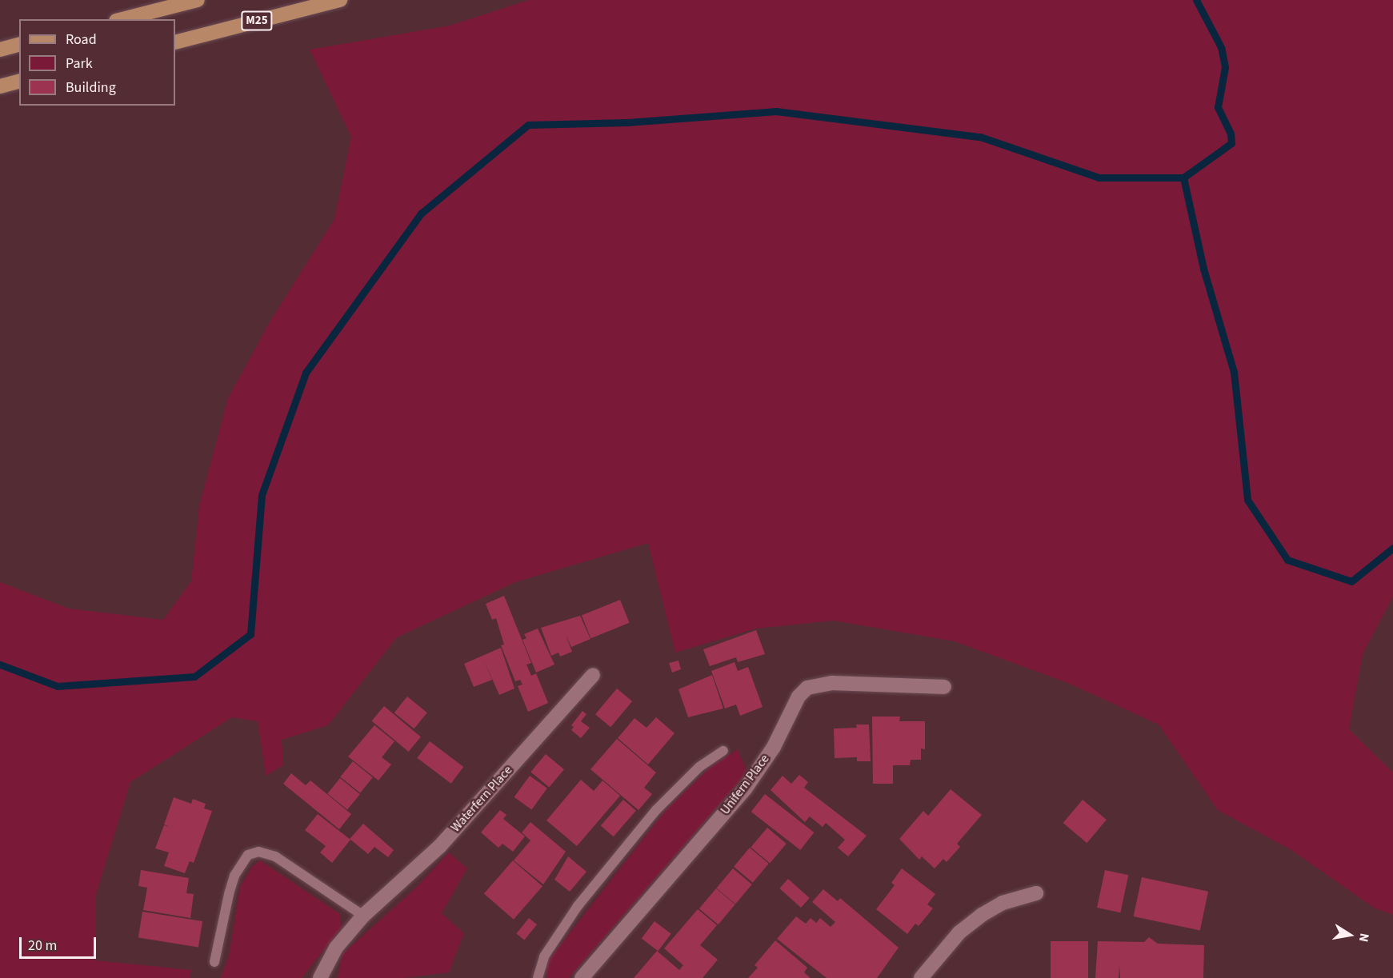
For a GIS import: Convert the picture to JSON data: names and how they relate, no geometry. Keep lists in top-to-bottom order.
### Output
{
  "streets": {
    "main road": ["M25"],
    "street": ["Unifern Place", "Waterfern Place"]
  },
  "legend": ["Road", "Park", "Building"],
  "scale_bar": "20 m",
  "north": "right"
}
